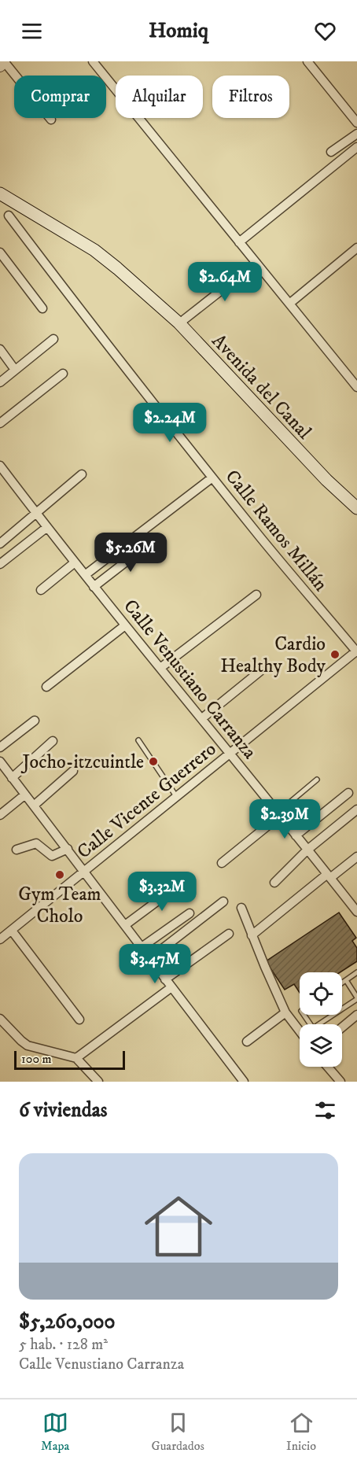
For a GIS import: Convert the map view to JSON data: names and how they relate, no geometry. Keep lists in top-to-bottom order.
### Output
{
  "streets": {
    "main road": ["Avenida del Canal"],
    "street": ["Calle Ramos Millán", "Calle Venustiano Carranza", "Calle Vicente Guerrero"]
  },
  "crossings": [
    ["Avenida del Canal", "Calle Ramos Millán"],
    ["Calle Ramos Millán", "Calle Vicente Guerrero"],
    ["Calle Venustiano Carranza", "Calle Vicente Guerrero"]
  ],
  "places": ["Cardio Healthy Body", "Jocho-itzcuintle", "Gym Team Cholo"],
  "scale_bar": "100 m",
  "page": {
    "header": "Homiq",
    "chip": ["Comprar", "Alquilar", "Filtros"],
    "price": [
      "$2.64M",
      "$2.24M",
      "$5.26M",
      "$2.39M",
      "$3.32M",
      "$3.47M"
    ],
    "scale": "100 m",
    "heading": "6 viviendas",
    "list": [
      {
        "name": "$5,260,000",
        "note": "5 hab. · 128 m² · Calle Venustiano Carranza"
      }
    ],
    "tabs": ["Mapa", "Guardados", "Inicio"]
  }
}
